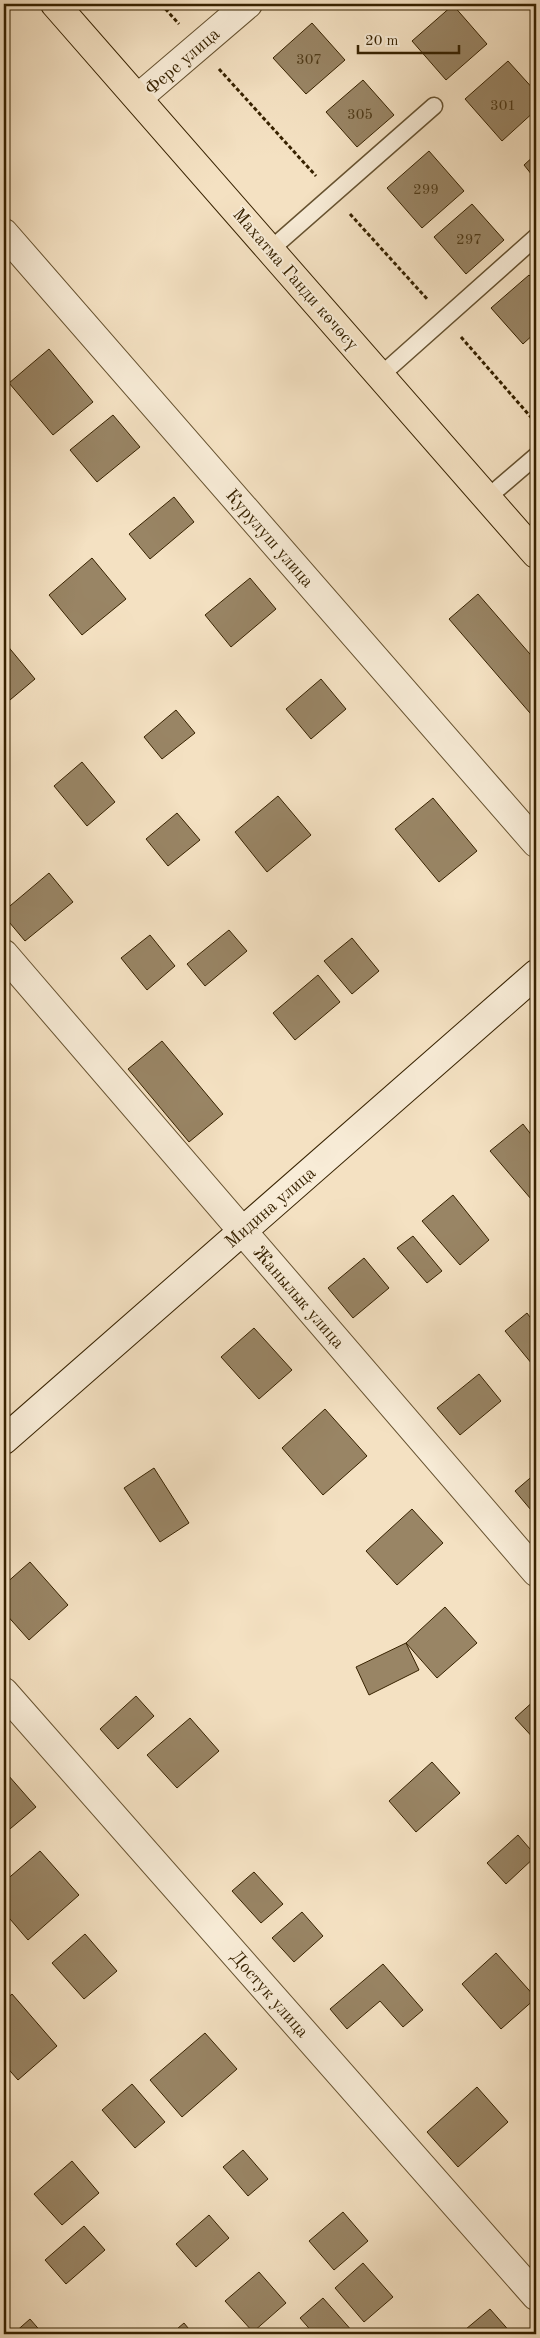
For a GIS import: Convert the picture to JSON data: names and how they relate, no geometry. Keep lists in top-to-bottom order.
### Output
{
  "streets": {
    "main road": ["Махатма Ганди көчөсү"],
    "street": [
      "Фере улица",
      "Курулуш улица",
      "Мидина улица",
      "Жанылык улица",
      "Достук улица"
    ]
  },
  "crossings": [
    ["Фере улица", "Махатма Ганди көчөсү"],
    ["Мидина улица", "Жанылык улица"]
  ],
  "house_numbers": [
    "307",
    "301",
    "305",
    "299",
    "297"
  ],
  "scale_bar": "20 m"
}
